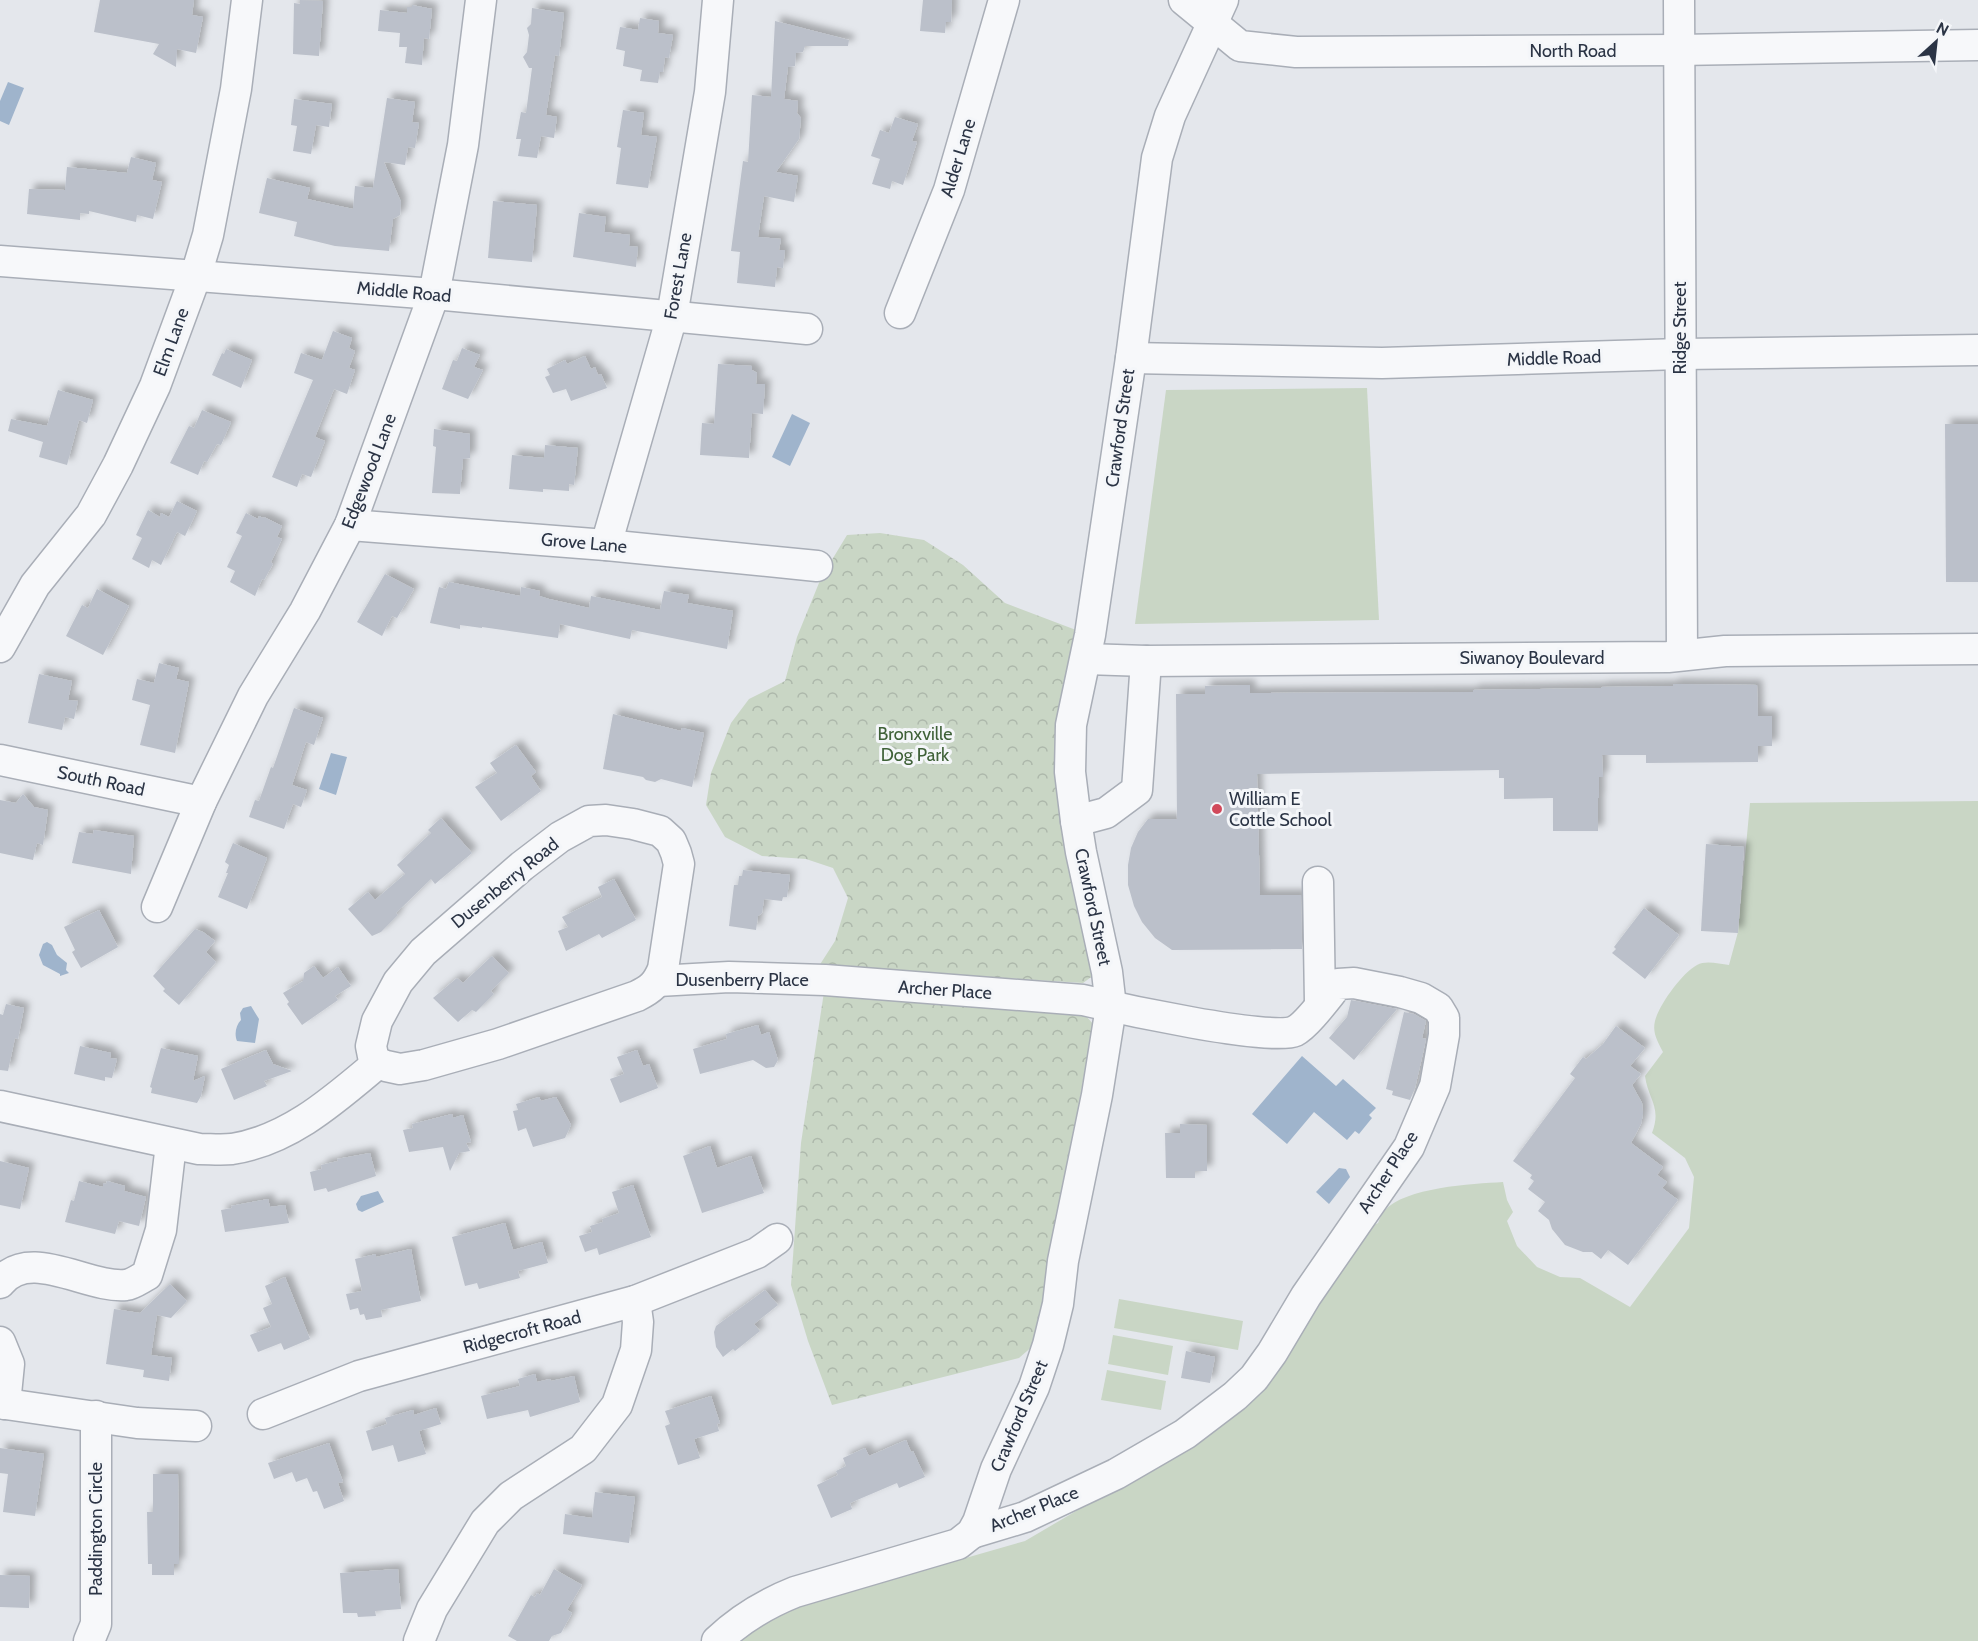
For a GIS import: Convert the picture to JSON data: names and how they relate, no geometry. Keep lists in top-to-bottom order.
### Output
{
  "streets": {
    "street": [
      "North Road",
      "Alder Lane",
      "Forest Lane",
      "Middle Road",
      "Ridge Street",
      "Elm Lane",
      "Crawford Street",
      "Edgewood Lane",
      "Grove Lane",
      "Siwanoy Boulevard",
      "South Road",
      "Dusenberry Road",
      "Dusenberry Place",
      "Archer Place",
      "Ridgecroft Road",
      "Paddington Circle"
    ]
  },
  "crossings": [
    ["North Road", "Ridge Street"],
    ["North Road", "Crawford Street"],
    ["Forest Lane", "Middle Road"],
    ["Forest Lane", "Grove Lane"],
    ["Middle Road", "Ridge Street"],
    ["Middle Road", "Elm Lane"],
    ["Middle Road", "Crawford Street"],
    ["Middle Road", "Edgewood Lane"],
    ["Ridge Street", "Siwanoy Boulevard"],
    ["Crawford Street", "Siwanoy Boulevard"],
    ["Crawford Street", "Archer Place"],
    ["Edgewood Lane", "Grove Lane"],
    ["Edgewood Lane", "South Road"],
    ["Dusenberry Road", "Dusenberry Place"],
    ["Dusenberry Place", "Archer Place"]
  ],
  "parks": ["Bronxville Dog Park"],
  "places": ["William E Cottle School"],
  "north": "top right"
}
